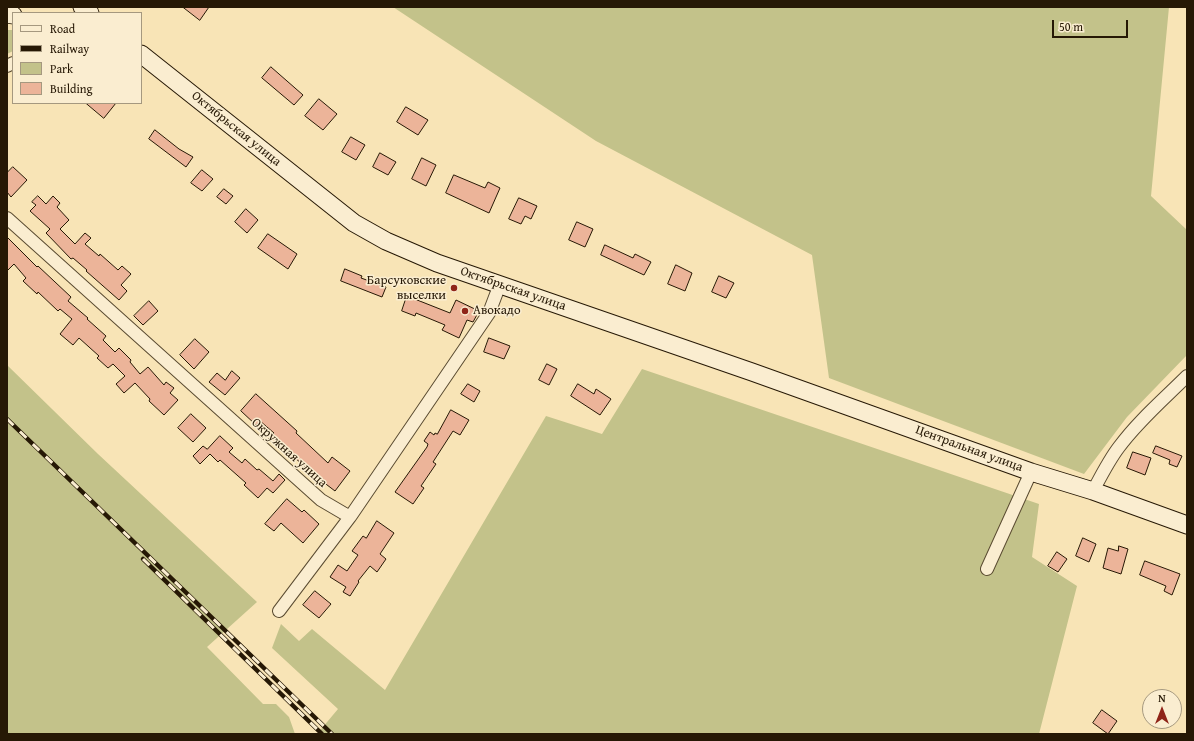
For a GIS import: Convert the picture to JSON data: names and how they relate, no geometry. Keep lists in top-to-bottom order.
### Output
{
  "streets": {
    "main road": ["Октябрьская улица", "Центральная улица"],
    "street": ["Окружная улица"]
  },
  "crossings": [
    ["Октябрьская улица", "Центральная улица"]
  ],
  "places": ["Барсуковские выселки", "Авокадо"],
  "legend": [
    "Road",
    "Railway",
    "Park",
    "Building"
  ],
  "scale_bar": "50 m",
  "north": "top"
}
